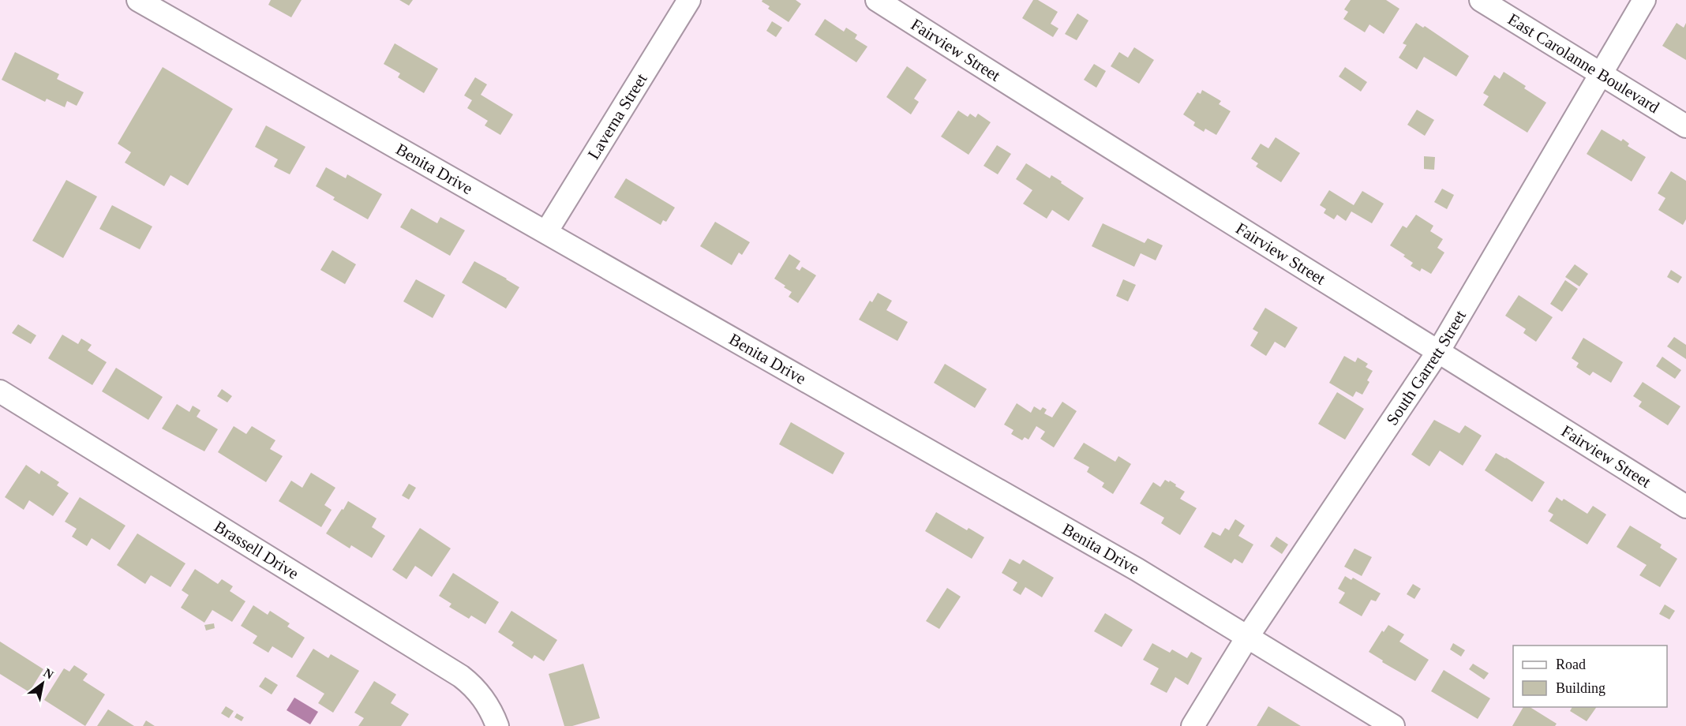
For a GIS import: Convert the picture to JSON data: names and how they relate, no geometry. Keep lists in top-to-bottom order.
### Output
{
  "streets": {
    "street": [
      "Fairview Street",
      "East Carolanne Boulevard",
      "Laverna Street",
      "Benita Drive",
      "South Garrett Street",
      "Brassell Drive"
    ]
  },
  "crossings": [
    ["Fairview Street", "South Garrett Street"],
    ["East Carolanne Boulevard", "South Garrett Street"],
    ["Laverna Street", "Benita Drive"],
    ["Benita Drive", "South Garrett Street"]
  ],
  "legend": ["Road", "Building"],
  "north": "top right"
}
